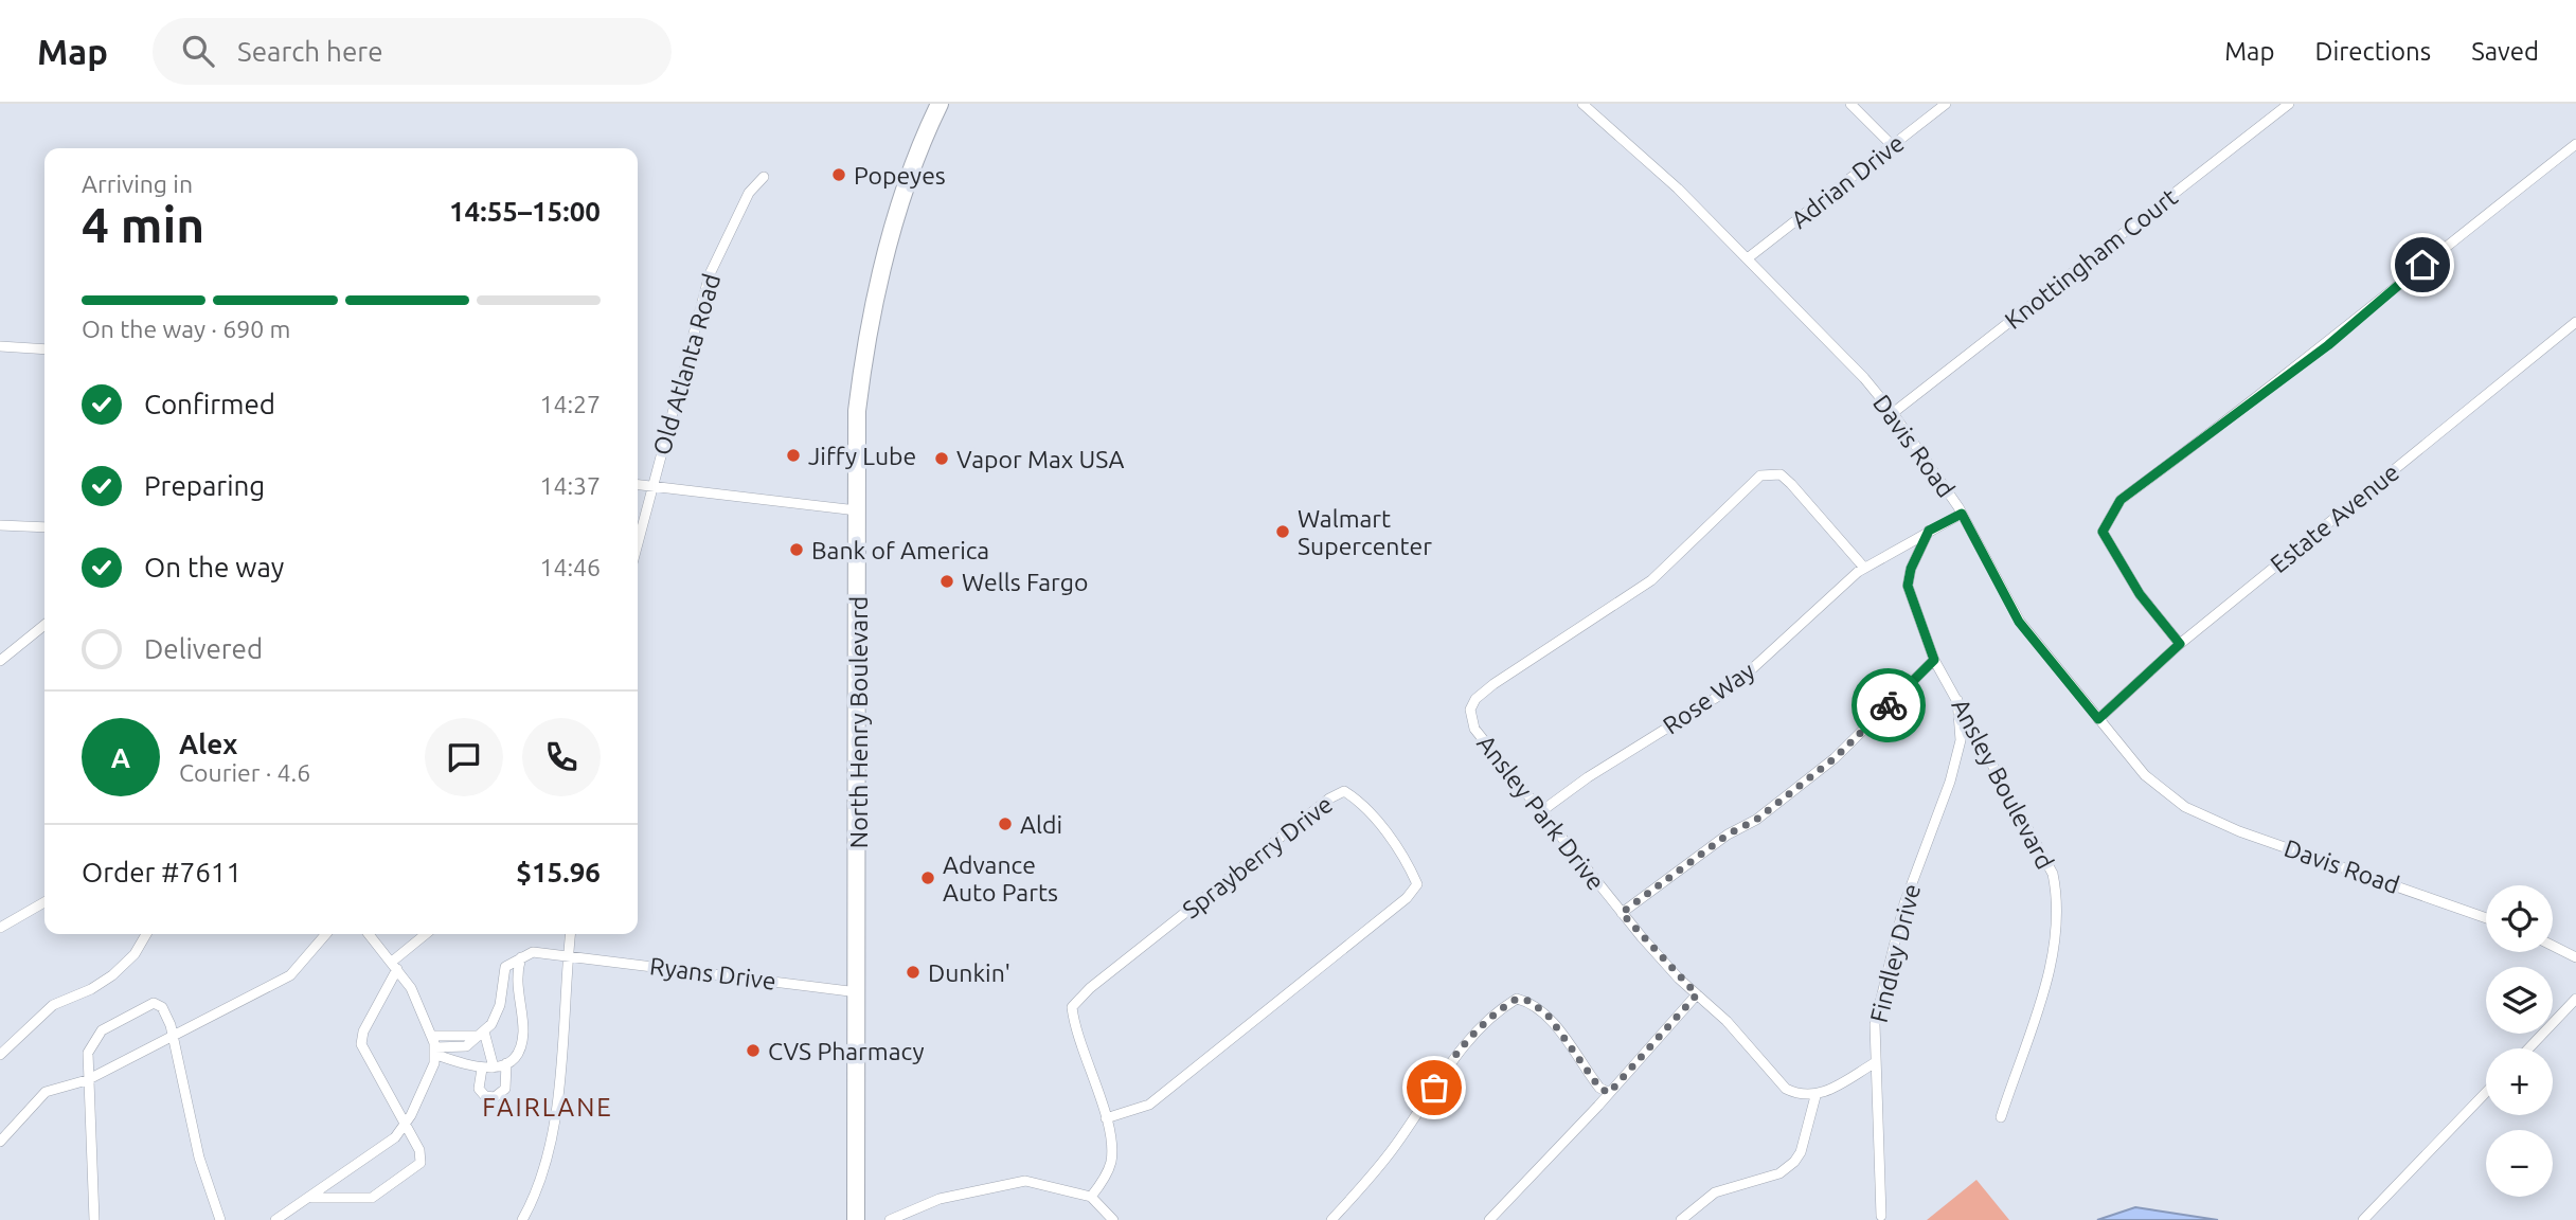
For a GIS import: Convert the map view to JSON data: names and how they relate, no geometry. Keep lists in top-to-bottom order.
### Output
{
  "streets": {
    "highway": ["North Henry Boulevard"],
    "street": [
      "Adrian Drive",
      "Knottingham Court",
      "Old Atlanta Road",
      "Davis Road",
      "Estate Avenue",
      "Rose Way",
      "Ansley Boulevard",
      "Ansley Park Drive",
      "Sprayberry Drive",
      "Findley Drive",
      "Ryans Drive"
    ]
  },
  "crossings": [
    ["Adrian Drive", "Davis Road"],
    ["Knottingham Court", "Davis Road"],
    ["Davis Road", "Estate Avenue"],
    ["Rose Way", "Ansley Park Drive"],
    ["North Henry Boulevard", "Ryans Drive"],
    ["Ansley Boulevard", "Findley Drive"]
  ],
  "districts": ["FAIRLANE"],
  "places": [
    "Popeyes",
    "Jiffy Lube",
    "Vapor Max USA",
    "Walmart Supercenter",
    "Bank of America",
    "Wells Fargo",
    "Aldi",
    "Advance Auto Parts",
    "Dunkin'",
    "CVS Pharmacy"
  ],
  "page": {
    "header": "Map",
    "search": "Search here",
    "nav": ["Map", "Directions", "Saved"],
    "heading": ["4 min", "Arriving in", "14:55–15:00"],
    "panel": [
      "Alex",
      "Courier · 4.6",
      "Order #7611",
      "$15.96"
    ],
    "bar": "On the way · 690 m",
    "list": [
      ["Confirmed", "14:27"],
      ["Preparing", "14:37"],
      ["On the way", "14:46"],
      "Delivered"
    ],
    "round": "A",
    "map_buttons": ["+", "−"]
  }
}
